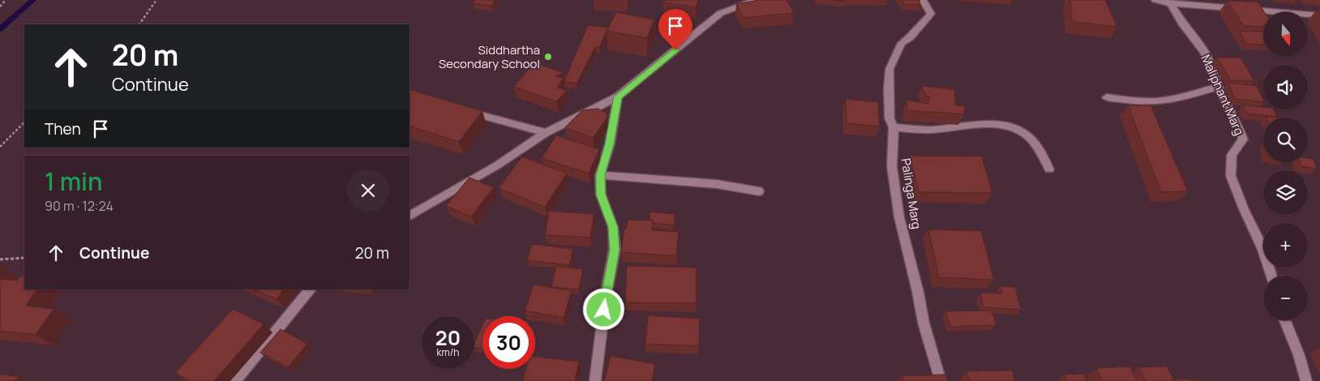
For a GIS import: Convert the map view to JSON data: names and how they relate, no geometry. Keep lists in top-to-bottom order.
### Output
{
  "streets": {
    "street": ["Maliphant Marg", "Palinga Marg"]
  },
  "places": ["Siddhartha Secondary School"],
  "north": "bottom",
  "page": {
    "map_buttons": ["+", "−"],
    "turn": ["20 m", "Continue"],
    "then": "Then",
    "heading": ["1 min", "90 m · 12:24"],
    "list": [
      {
        "name": "Continue",
        "value": "20 m"
      }
    ],
    "speed": "20 km/h",
    "limit": "30"
  }
}
